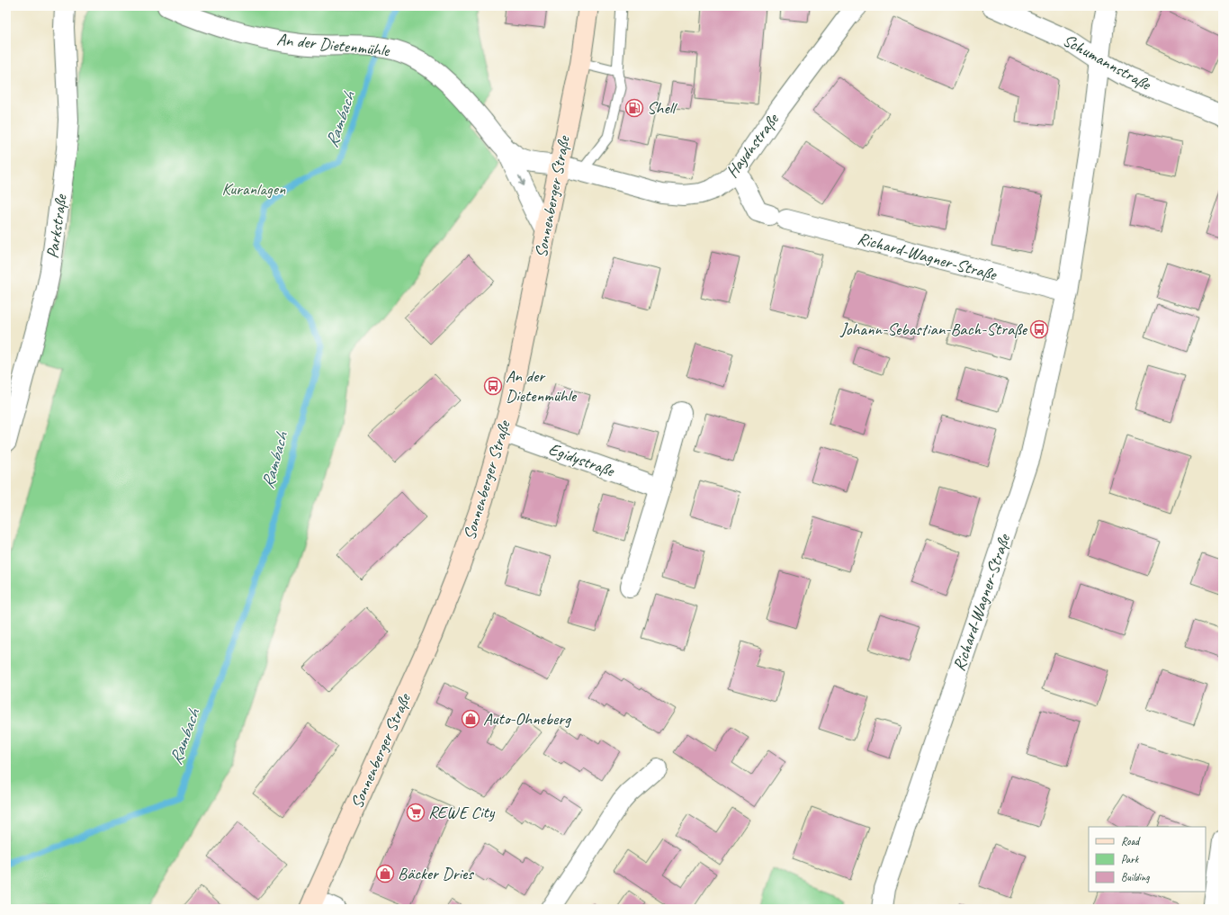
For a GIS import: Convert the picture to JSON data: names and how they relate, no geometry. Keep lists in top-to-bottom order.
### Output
{
  "streets": {
    "main road": ["Sonnenberger Straße"],
    "street": [
      "An der Dietenmühle",
      "Schumannstraße",
      "Haydnstraße",
      "Parkstraße",
      "Richard-Wagner-Straße",
      "Egidystraße"
    ]
  },
  "crossings": [
    ["An der Dietenmühle", "Haydnstraße"],
    ["An der Dietenmühle", "Sonnenberger Straße"],
    ["Schumannstraße", "Richard-Wagner-Straße"],
    ["Haydnstraße", "Sonnenberger Straße"],
    ["Haydnstraße", "Richard-Wagner-Straße"],
    ["Sonnenberger Straße", "Egidystraße"]
  ],
  "water": ["Rambach"],
  "parks": ["Kuranlagen"],
  "places": {
    "fuel station": ["Shell"],
    "bus stop": ["Johann-Sebastian-Bach-Straße", "An der Dietenmühle"],
    "shop": ["Auto-Ohneberg", "Bäcker Dries"],
    "supermarket": ["REWE City"]
  },
  "legend": ["Road", "Park", "Building"]
}
